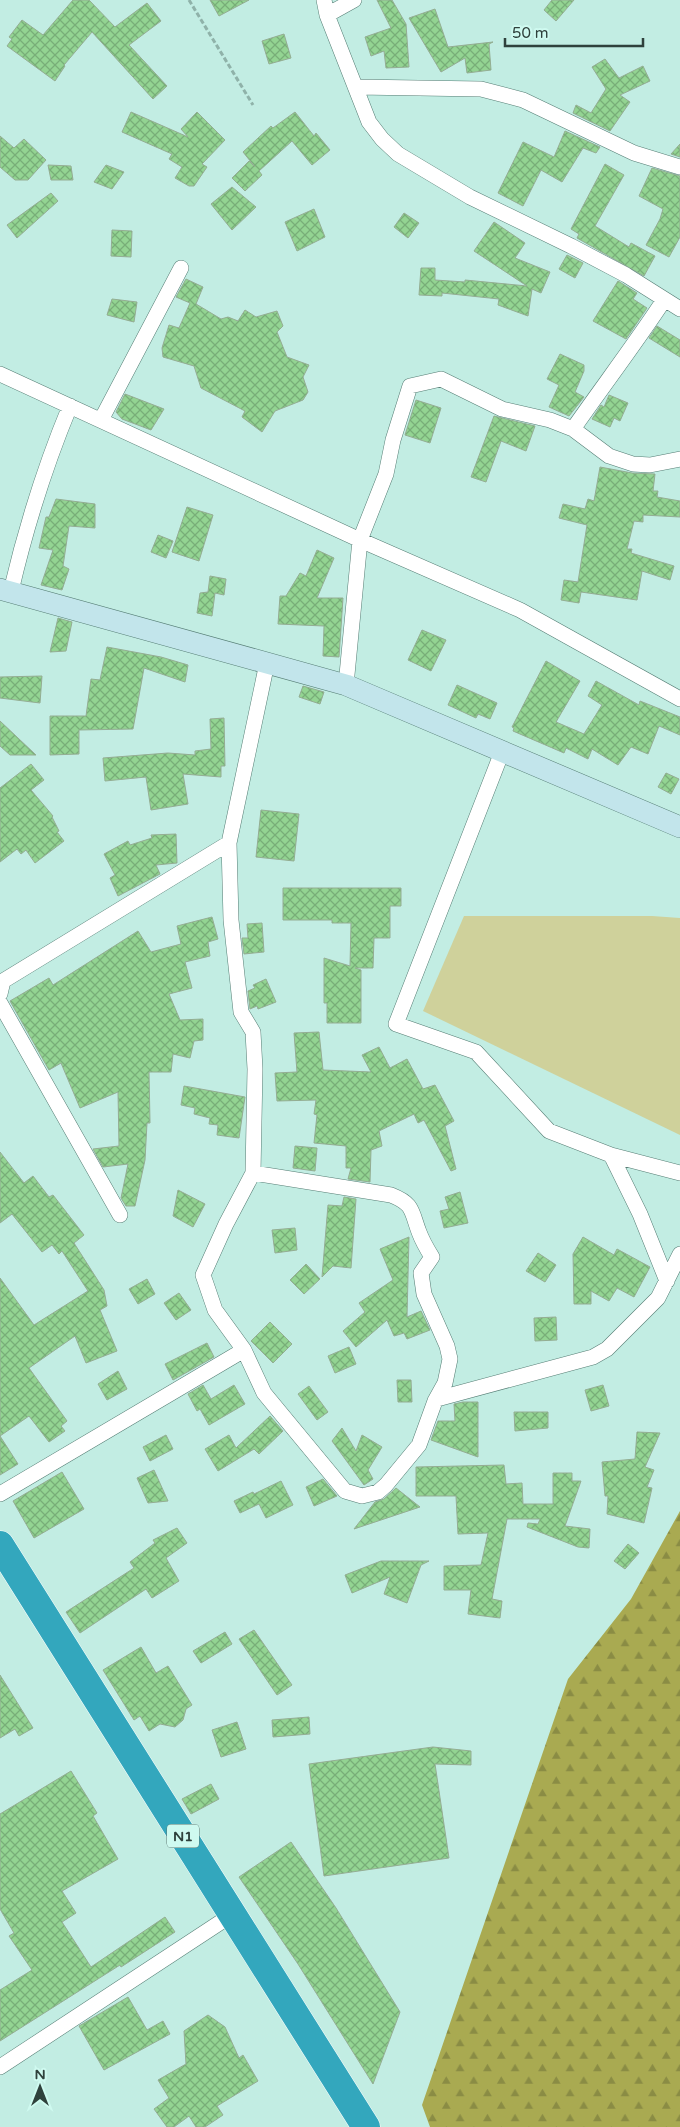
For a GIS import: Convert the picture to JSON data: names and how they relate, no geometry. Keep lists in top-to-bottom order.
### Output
{
  "streets": {
    "highway": ["N1"]
  },
  "scale_bar": "50 m",
  "north": "top"
}
